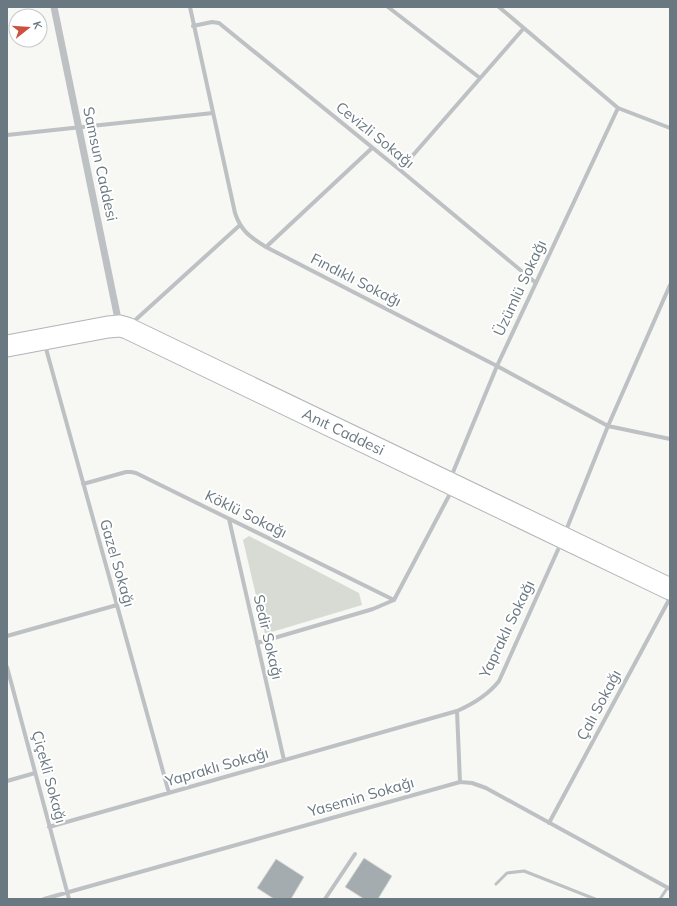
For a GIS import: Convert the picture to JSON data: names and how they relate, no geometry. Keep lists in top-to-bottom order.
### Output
{
  "streets": {
    "main road": ["Anıt Caddesi"],
    "street": [
      "Cevizli Sokağı",
      "Samsun Caddesi",
      "Fındıklı Sokağı",
      "Üzümlü Sokağı",
      "Köklü Sokağı",
      "Gazel Sokağı",
      "Yapraklı Sokağı",
      "Sedir Sokağı",
      "Çalı Sokağı",
      "Çiçekli Sokağı",
      "Yasemin Sokağı"
    ]
  },
  "crossings": [
    ["Cevizli Sokağı", "Fındıklı Sokağı"],
    ["Cevizli Sokağı", "Üzümlü Sokağı"],
    ["Samsun Caddesi", "Anıt Caddesi"],
    ["Fındıklı Sokağı", "Üzümlü Sokağı"],
    ["Fındıklı Sokağı", "Yapraklı Sokağı"],
    ["Üzümlü Sokağı", "Anıt Caddesi"],
    ["Üzümlü Sokağı", "Köklü Sokağı"],
    ["Anıt Caddesi", "Gazel Sokağı"],
    ["Anıt Caddesi", "Yapraklı Sokağı"],
    ["Köklü Sokağı", "Gazel Sokağı"],
    ["Köklü Sokağı", "Sedir Sokağı"],
    ["Gazel Sokağı", "Yapraklı Sokağı"],
    ["Yapraklı Sokağı", "Sedir Sokağı"],
    ["Yapraklı Sokağı", "Çiçekli Sokağı"],
    ["Çalı Sokağı", "Yasemin Sokağı"],
    ["Çiçekli Sokağı", "Yasemin Sokağı"]
  ],
  "north": "right"
}
